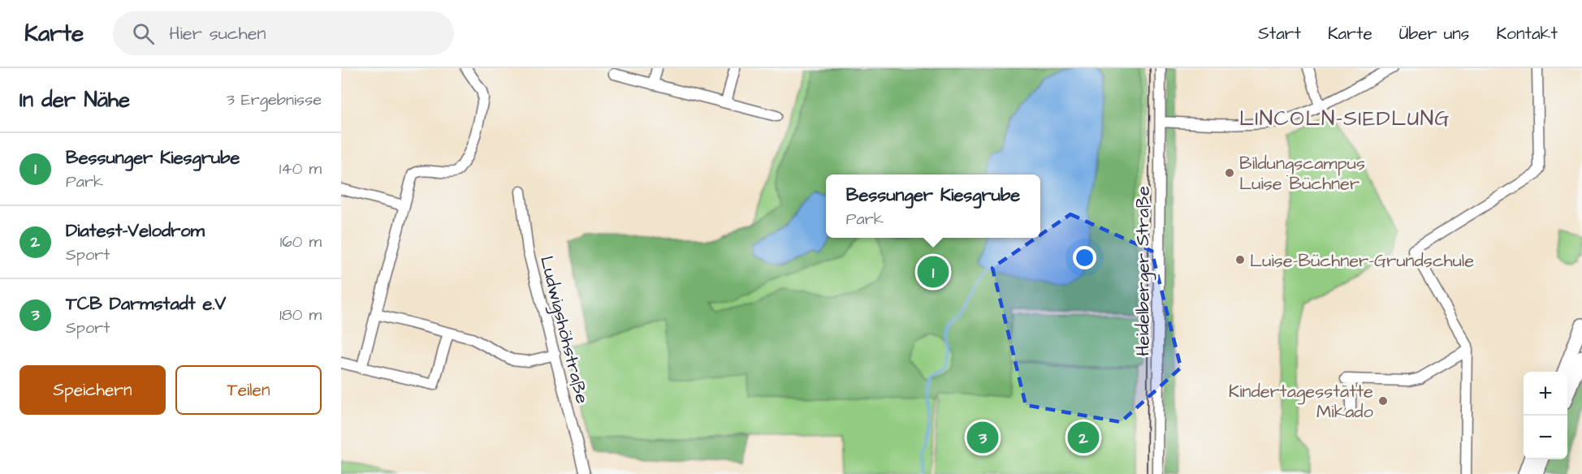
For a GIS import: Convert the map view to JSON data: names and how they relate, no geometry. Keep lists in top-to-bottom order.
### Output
{
  "streets": {
    "street": ["Heidelberger Straße", "Ludwigshöhstraße"]
  },
  "districts": ["LINCOLN-SIEDLUNG"],
  "places": ["Bildungscampus Luise Büchner", "Luise-Büchner-Grundschule", "Kindertagesstätte Mikado"],
  "page": {
    "header": "Karte",
    "search": "Hier suchen",
    "nav": [
      "Start",
      "Karte",
      "Über uns",
      "Kontakt"
    ],
    "heading": ["In der Nähe", "3 Ergebnisse"],
    "list": [
      {
        "mark": "1",
        "name": "Bessunger Kiesgrube",
        "note": "Park",
        "value": "140 m"
      },
      {
        "mark": "2",
        "name": "Diatest-Velodrom",
        "note": "Sport",
        "value": "160 m"
      },
      {
        "mark": "3",
        "name": "TCB Darmstadt e.V",
        "note": "Sport",
        "value": "180 m"
      }
    ],
    "popup": ["Bessunger Kiesgrube", "Park"],
    "pins": ["1", "2", "3"],
    "buttons": ["Speichern", "Teilen"],
    "map_buttons": ["+", "−"]
  }
}
